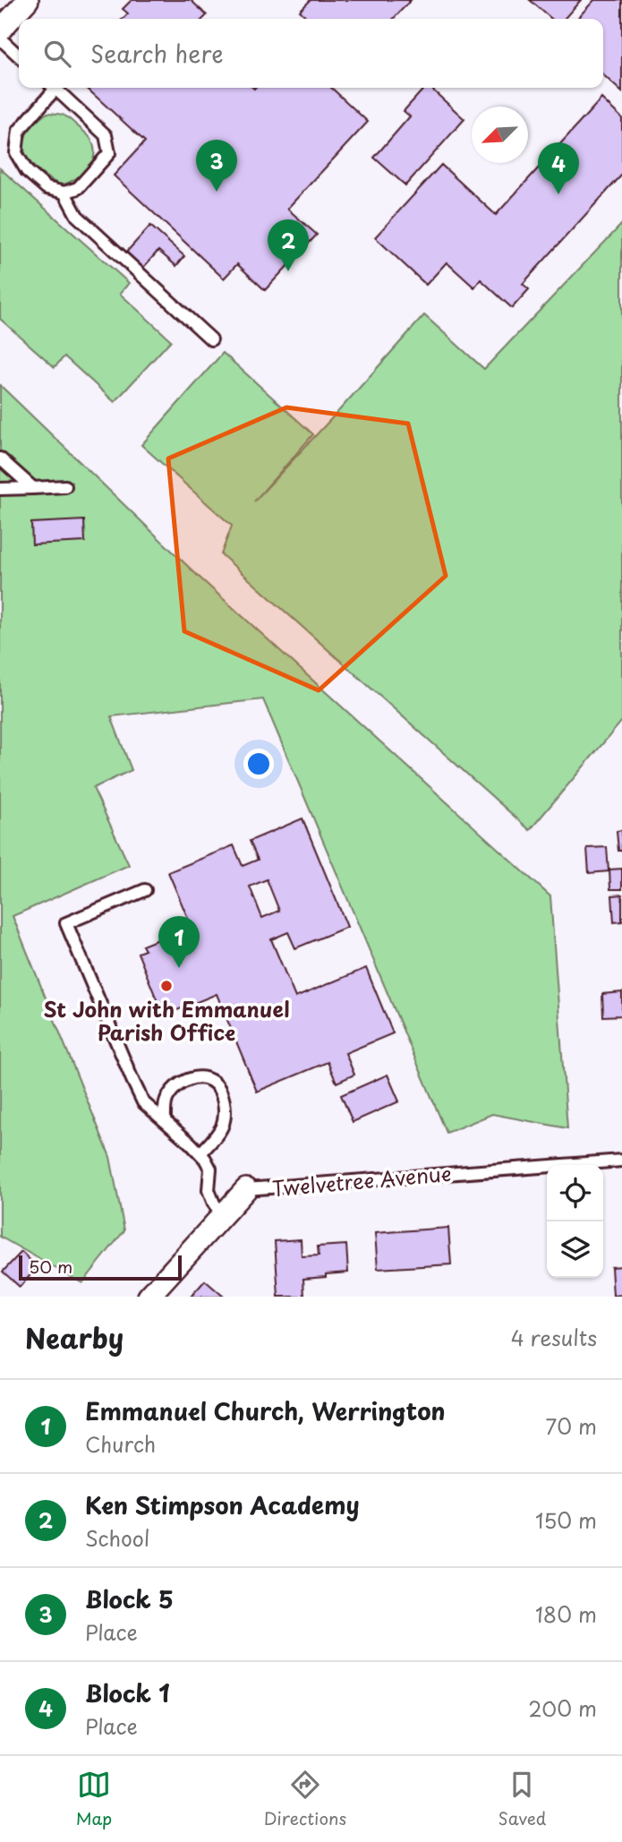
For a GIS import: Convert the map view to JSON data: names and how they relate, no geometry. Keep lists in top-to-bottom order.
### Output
{
  "streets": {
    "street": ["Twelvetree Avenue"]
  },
  "places": ["St John with Emmanuel Parish Office"],
  "scale_bar": "50 m",
  "north": "bottom left",
  "page": {
    "search": "Search here",
    "pins": [
      "3",
      "4",
      "2",
      "1"
    ],
    "scale": "50 m",
    "heading": ["Nearby", "4 results"],
    "list": [
      {
        "mark": "1",
        "name": "Emmanuel Church, Werrington",
        "note": "Church",
        "value": "70 m"
      },
      {
        "mark": "2",
        "name": "Ken Stimpson Academy",
        "note": "School",
        "value": "150 m"
      },
      {
        "mark": "3",
        "name": "Block 5",
        "note": "Place",
        "value": "180 m"
      },
      {
        "mark": "4",
        "name": "Block 1",
        "note": "Place",
        "value": "200 m"
      }
    ],
    "nav": ["Map", "Directions", "Saved"]
  }
}
